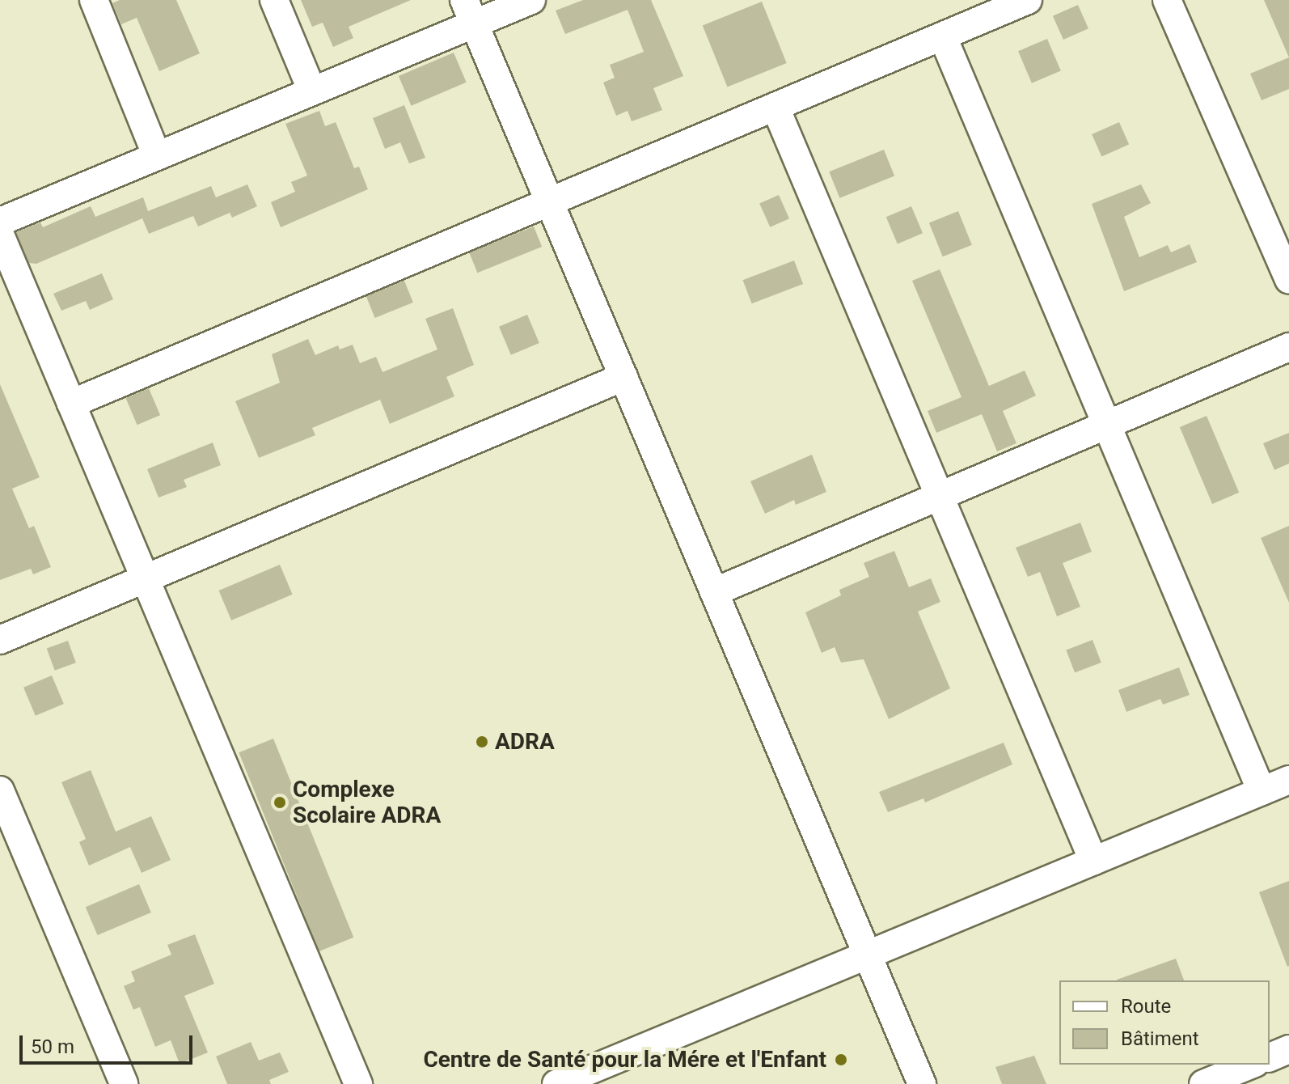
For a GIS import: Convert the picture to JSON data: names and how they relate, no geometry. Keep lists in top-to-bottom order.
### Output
{
  "places": ["ADRA", "Complexe Scolaire ADRA", "Centre de Santé pour la Mére et l'Enfant"],
  "legend": ["Route", "Bâtiment"],
  "scale_bar": "50 m"
}
